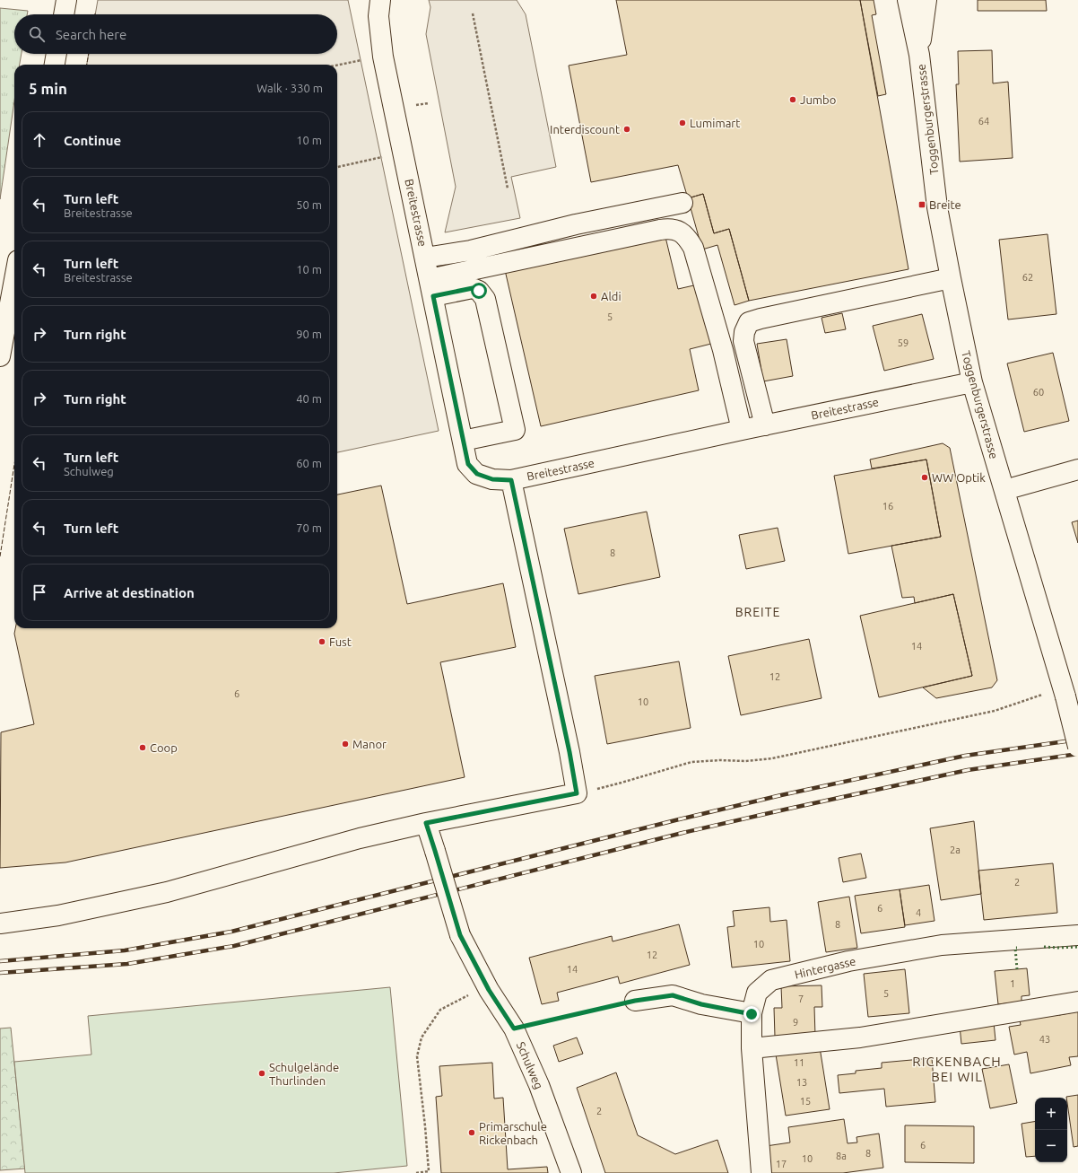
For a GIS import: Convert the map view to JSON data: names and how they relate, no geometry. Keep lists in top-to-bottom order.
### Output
{
  "streets": {
    "street": [
      "Toggenburgerstrasse",
      "Breitestrasse",
      "Hintergasse",
      "Schulweg"
    ]
  },
  "crossings": [
    ["Toggenburgerstrasse", "Breitestrasse"]
  ],
  "districts": ["BREITE", "RICKENBACH BEI WIL"],
  "places": {
    "other": [
      "Jumbo",
      "Lumimart",
      "Interdiscount",
      "Aldi",
      "WW Optik",
      "Fust",
      "Manor",
      "Coop",
      "Schulgelände Thurlinden",
      "Primarschule Rickenbach"
    ],
    "transit": ["Breite"]
  },
  "house_numbers": [
    "64",
    "62",
    "5",
    "59",
    "60",
    "16",
    "8",
    "14",
    "12",
    "6",
    "10",
    "2a",
    "2",
    "6",
    "4",
    "8",
    "10",
    "12",
    "14",
    "1",
    "5",
    "7",
    "9",
    "43",
    "11",
    "13",
    "15",
    "2",
    "6",
    "8",
    "8a",
    "10",
    "17"
  ],
  "page": {
    "search": "Search here",
    "heading": ["5 min", "Walk · 330 m"],
    "list": [
      ["Continue", "10 m"],
      ["Turn left", "Breitestrasse", "50 m"],
      ["Turn left", "Breitestrasse", "10 m"],
      ["Turn right", "90 m"],
      ["Turn right", "40 m"],
      ["Turn left", "Schulweg", "60 m"],
      ["Turn left", "70 m"],
      "Arrive at destination"
    ],
    "map_buttons": ["+", "−"]
  }
}
